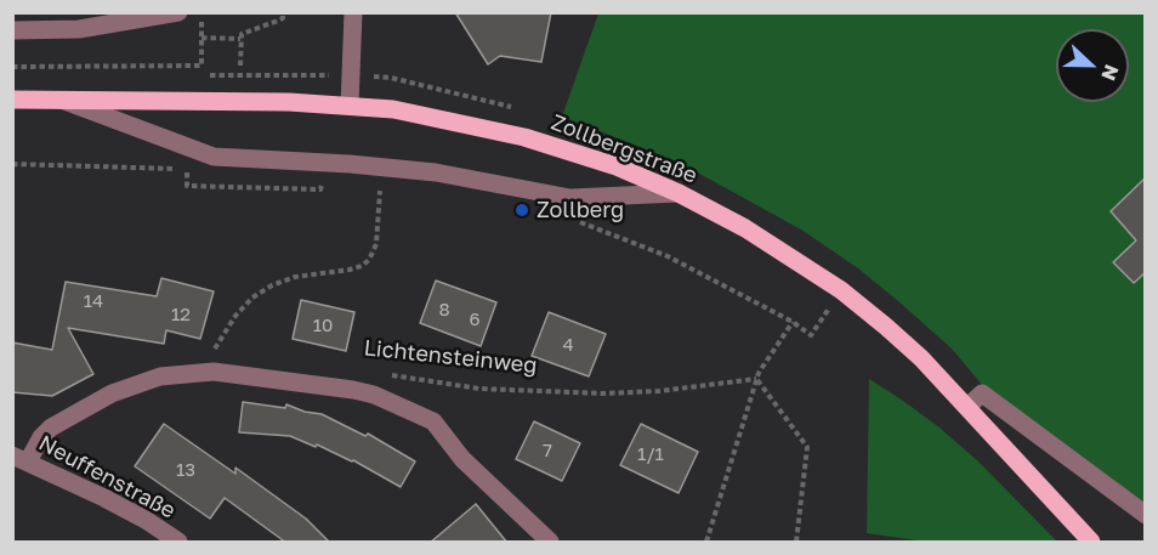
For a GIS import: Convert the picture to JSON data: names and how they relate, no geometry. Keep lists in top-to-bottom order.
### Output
{
  "streets": {
    "main road": ["Zollbergstraße"],
    "street": ["Lichtensteinweg", "Neuffenstraße"]
  },
  "crossings": [
    ["Lichtensteinweg", "Neuffenstraße"]
  ],
  "places": ["Zollberg"],
  "house_numbers": [
    "14",
    "8",
    "12",
    "6",
    "10",
    "4",
    "7",
    "1/1",
    "13"
  ],
  "north": "right"
}
